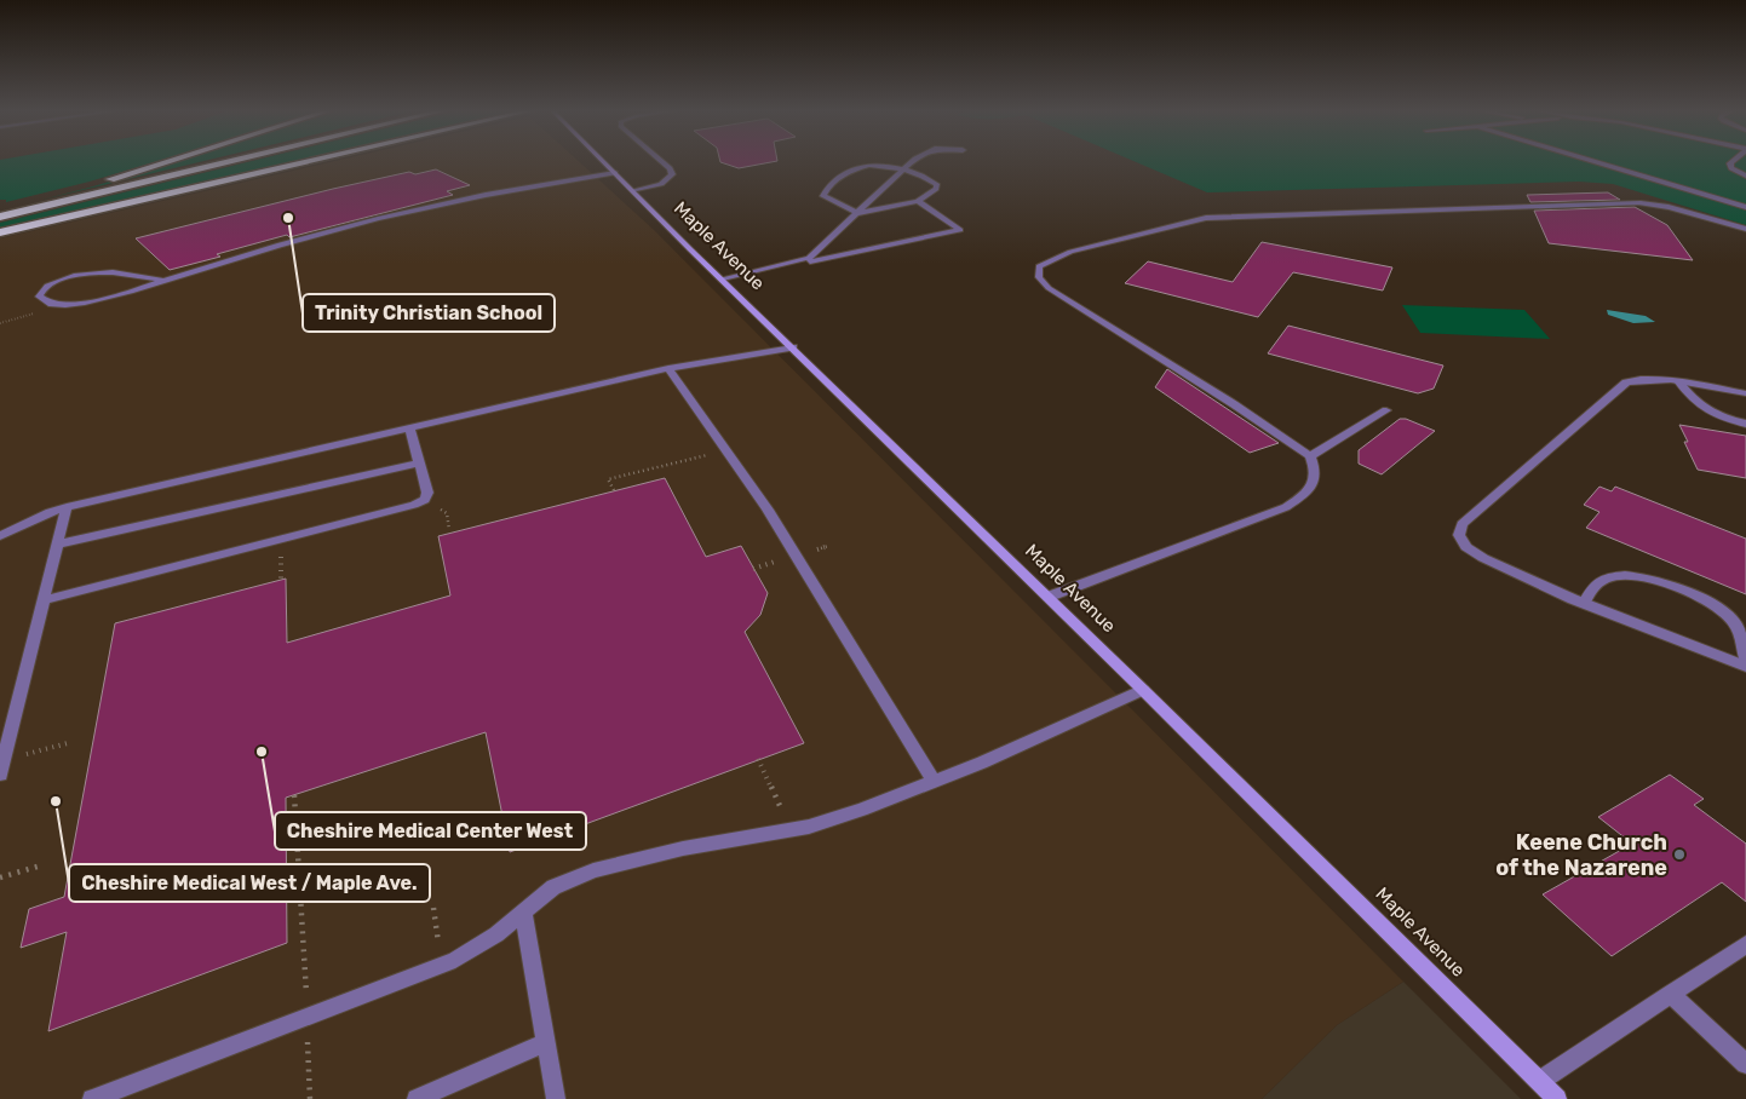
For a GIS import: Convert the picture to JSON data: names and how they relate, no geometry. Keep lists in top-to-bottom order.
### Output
{
  "streets": {
    "street": ["Maple Avenue"]
  },
  "places": [
    "Trinity Christian School",
    "Cheshire Medical Center West",
    "Cheshire Medical West / Maple Ave.",
    "Keene Church of the Nazarene"
  ]
}
